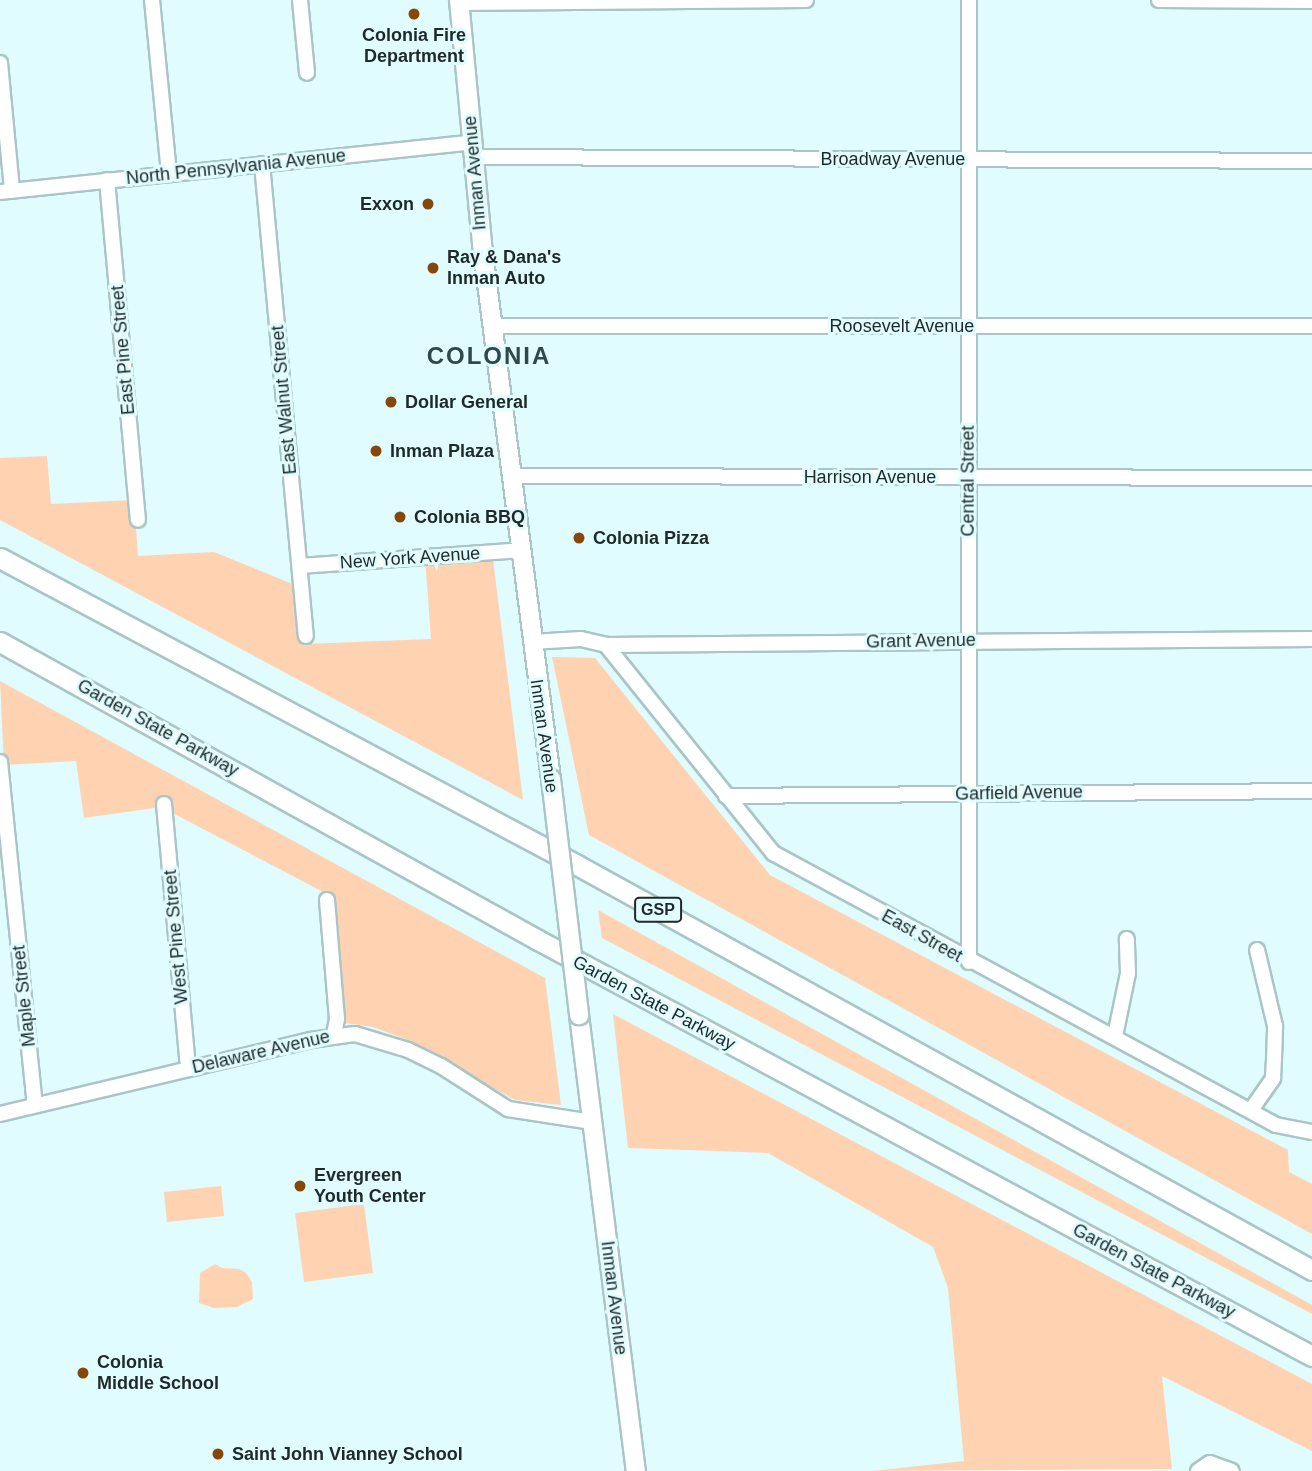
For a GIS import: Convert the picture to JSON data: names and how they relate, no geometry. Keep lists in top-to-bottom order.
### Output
{
  "streets": {
    "highway": ["Garden State Parkway", "GSP"],
    "main road": ["Inman Avenue"],
    "street": [
      "Broadway Avenue",
      "North Pennsylvania Avenue",
      "Roosevelt Avenue",
      "East Pine Street",
      "East Walnut Street",
      "Harrison Avenue",
      "Central Street",
      "New York Avenue",
      "Grant Avenue",
      "Garfield Avenue",
      "East Street",
      "West Pine Street",
      "Maple Street",
      "Delaware Avenue"
    ]
  },
  "crossings": [
    ["Broadway Avenue", "North Pennsylvania Avenue"],
    ["Broadway Avenue", "Inman Avenue"],
    ["Broadway Avenue", "Central Street"],
    ["North Pennsylvania Avenue", "Inman Avenue"],
    ["North Pennsylvania Avenue", "East Pine Street"],
    ["North Pennsylvania Avenue", "East Walnut Street"],
    ["Inman Avenue", "Roosevelt Avenue"],
    ["Inman Avenue", "Harrison Avenue"],
    ["Inman Avenue", "New York Avenue"],
    ["Inman Avenue", "Grant Avenue"],
    ["Inman Avenue", "Delaware Avenue"],
    ["Roosevelt Avenue", "Central Street"],
    ["East Walnut Street", "New York Avenue"],
    ["Harrison Avenue", "Central Street"],
    ["Central Street", "Grant Avenue"],
    ["Central Street", "Garfield Avenue"],
    ["Central Street", "East Street"],
    ["Grant Avenue", "East Street"],
    ["Garfield Avenue", "East Street"],
    ["West Pine Street", "Delaware Avenue"],
    ["Maple Street", "Delaware Avenue"]
  ],
  "districts": ["COLONIA"],
  "places": [
    "Colonia Fire Department",
    "Exxon",
    "Ray & Dana's Inman Auto",
    "Dollar General",
    "Inman Plaza",
    "Colonia BBQ",
    "Colonia Pizza",
    "Evergreen Youth Center",
    "Colonia Middle School",
    "Saint John Vianney School"
  ]
}
